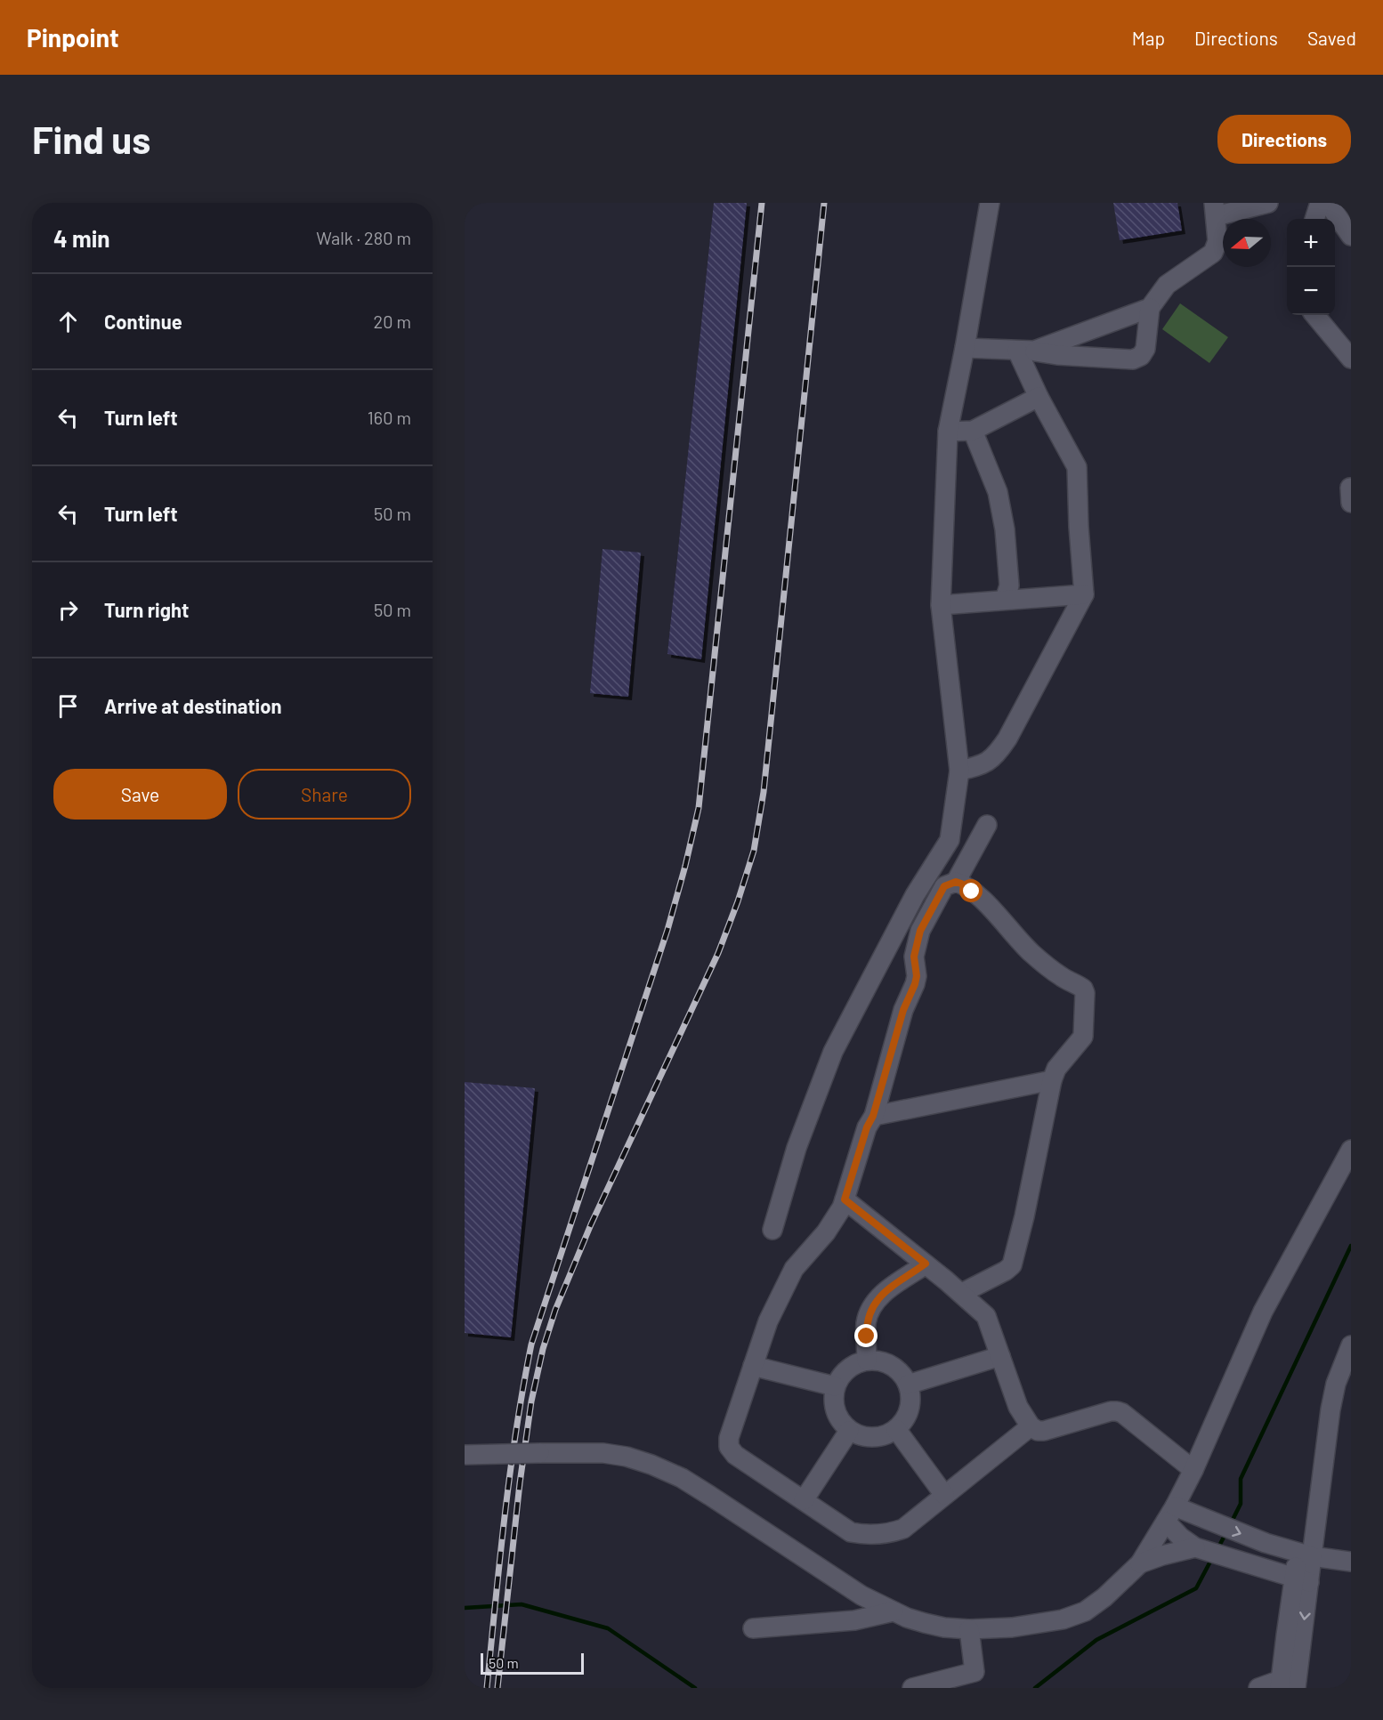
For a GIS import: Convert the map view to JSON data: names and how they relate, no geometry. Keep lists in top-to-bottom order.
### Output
{
  "scale_bar": "50 m",
  "north": "left",
  "page": {
    "header": "Pinpoint",
    "nav": ["Map", "Directions", "Saved"],
    "buttons": [
      "Directions",
      ["Save", "Share"]
    ],
    "title": "Find us",
    "heading": ["4 min", "Walk · 280 m"],
    "map_buttons": ["+", "−"],
    "list": [
      ["Continue", "20 m"],
      ["Turn left", "160 m"],
      ["Turn left", "50 m"],
      ["Turn right", "50 m"],
      "Arrive at destination"
    ],
    "scale": "50 m"
  }
}
